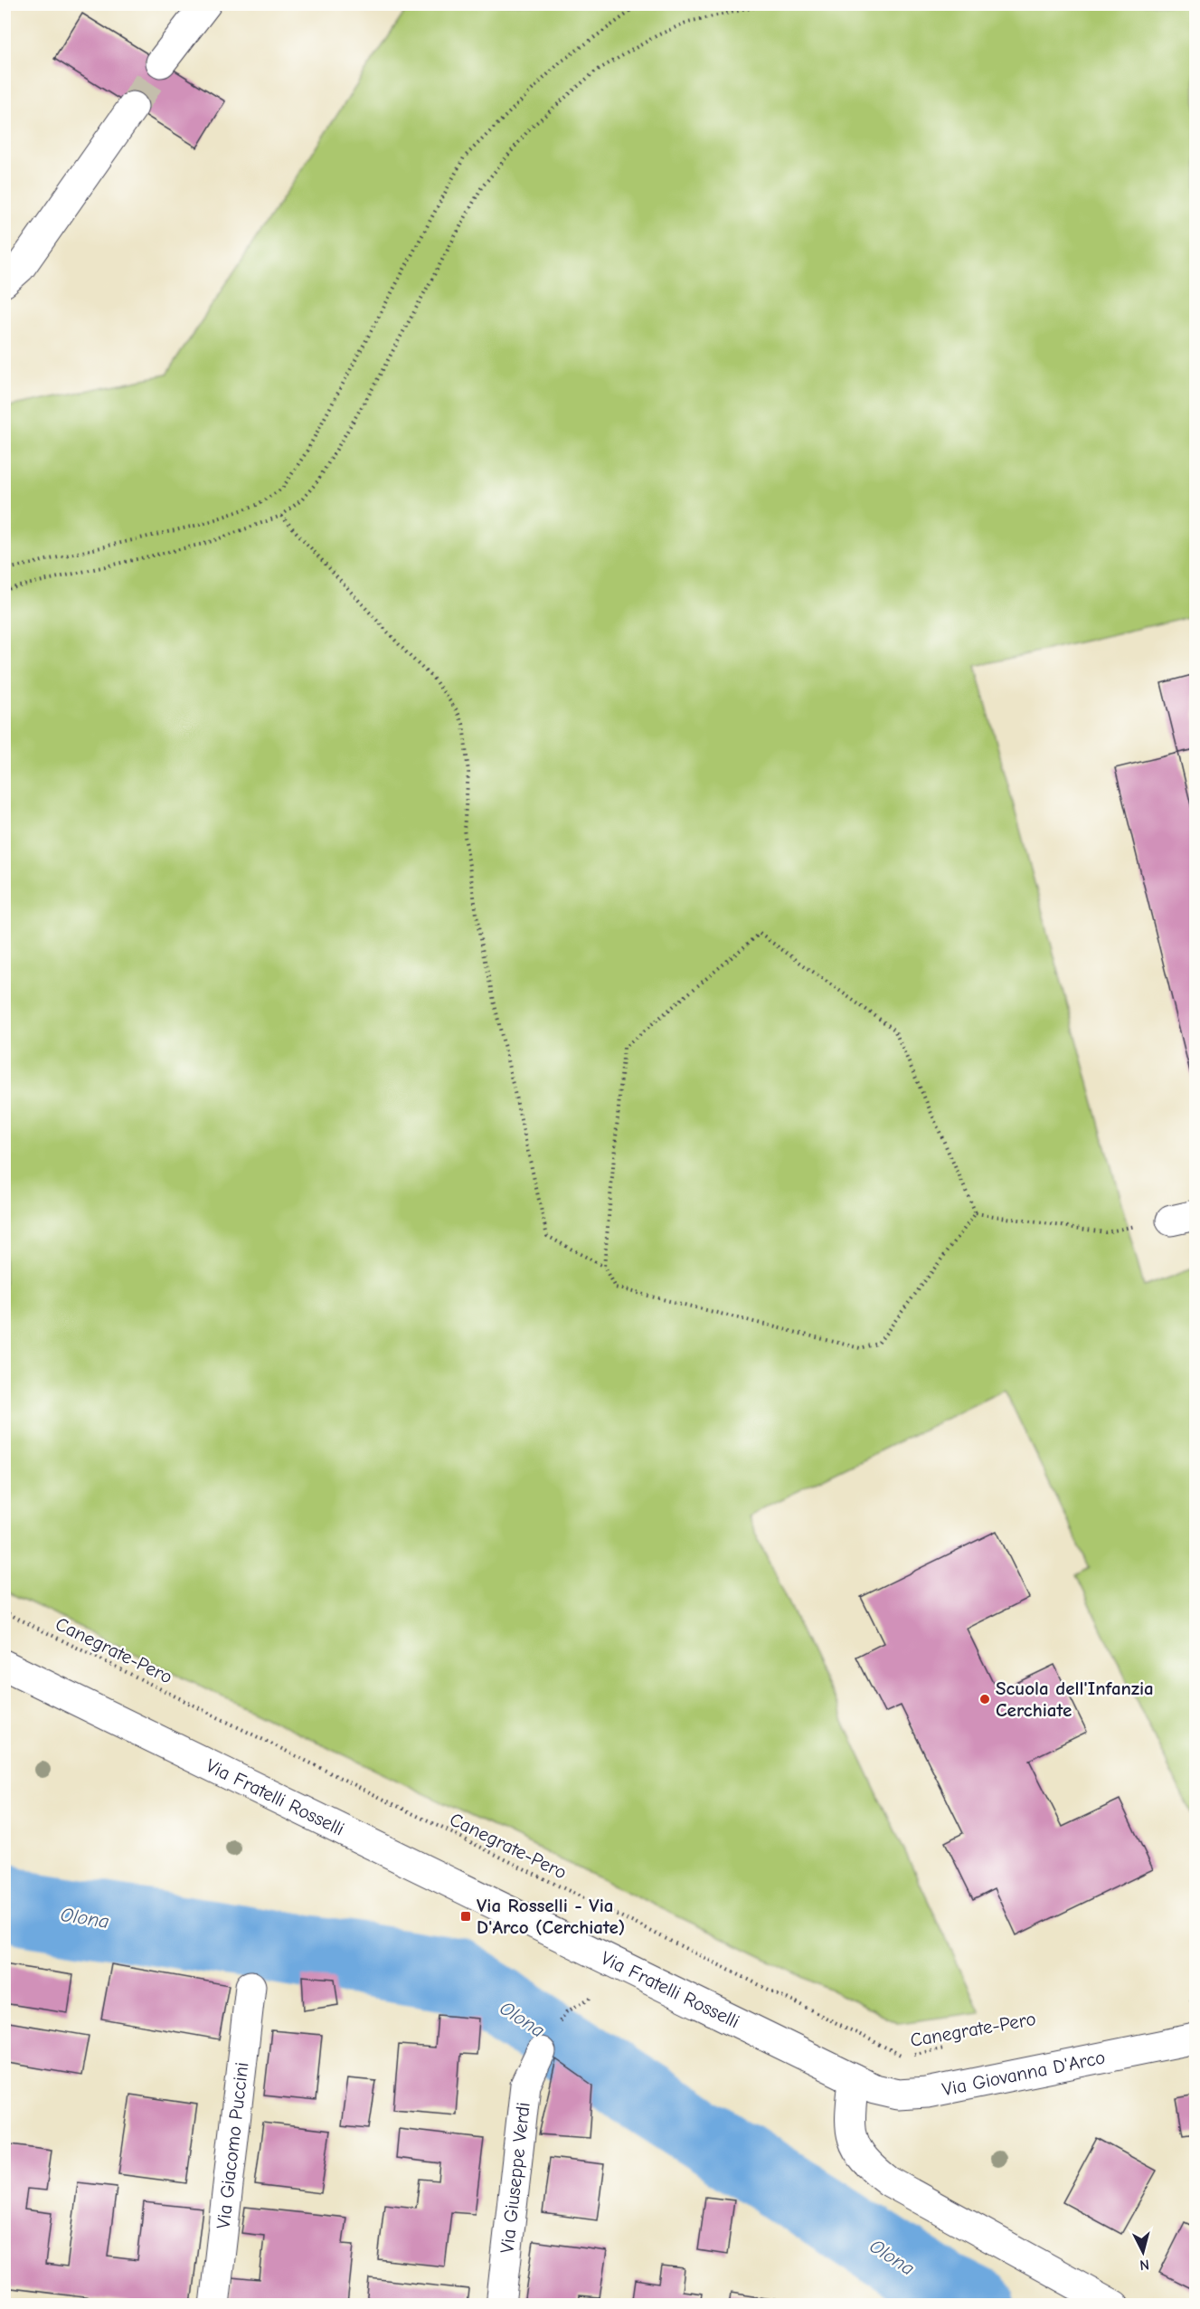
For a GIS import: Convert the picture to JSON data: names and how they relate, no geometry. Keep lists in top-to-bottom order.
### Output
{
  "streets": {
    "street": [
      "Via Fratelli Rosselli",
      "Via Giovanna D'Arco",
      "Via Giacomo Puccini",
      "Via Giuseppe Verdi"
    ],
    "path": ["Canegrate-Pero"]
  },
  "crossings": [
    ["Via Fratelli Rosselli", "Via Giovanna D'Arco"]
  ],
  "water": ["Olona"],
  "places": {
    "other": ["Scuola dell'Infanzia Cerchiate"],
    "transit": ["Via Rosselli - Via D'Arco (Cerchiate)"]
  },
  "north": "bottom"
}
